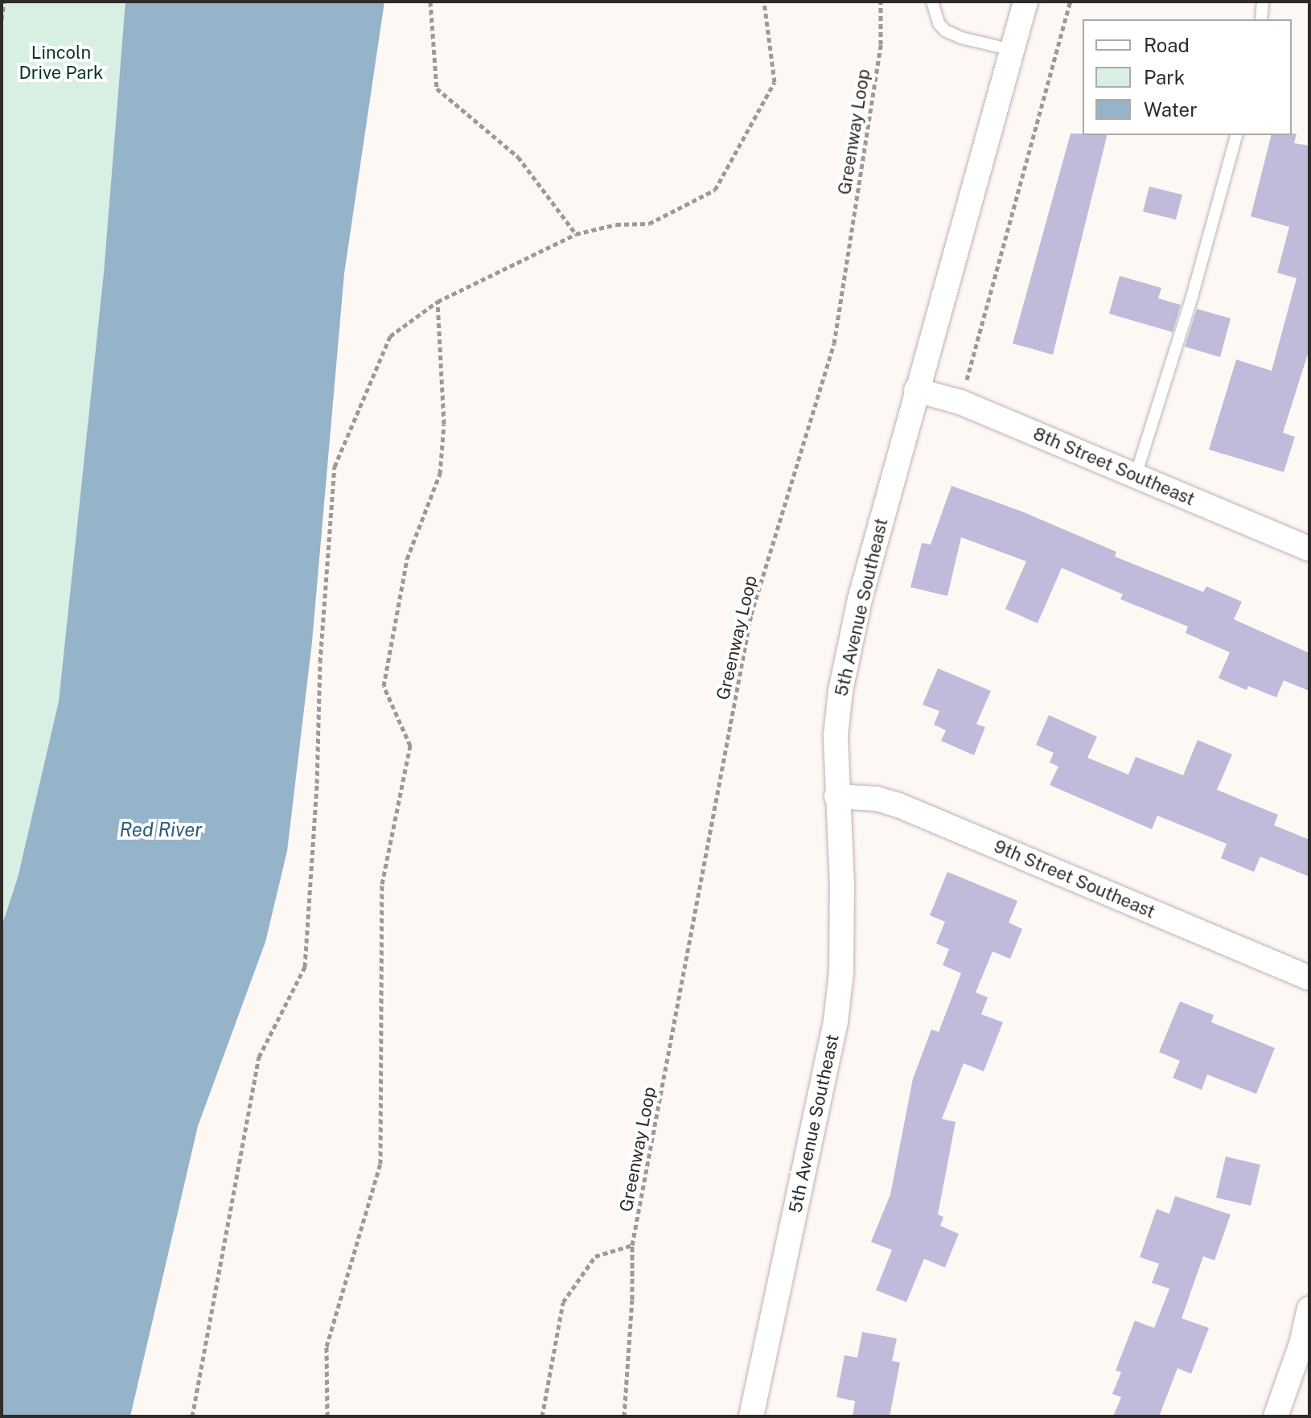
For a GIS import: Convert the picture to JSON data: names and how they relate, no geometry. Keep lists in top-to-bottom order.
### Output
{
  "streets": {
    "street": ["8th Street Southeast", "5th Avenue Southeast", "9th Street Southeast"],
    "path": ["Greenway Loop"]
  },
  "crossings": [
    ["8th Street Southeast", "5th Avenue Southeast"],
    ["5th Avenue Southeast", "9th Street Southeast"]
  ],
  "water": ["Red River"],
  "parks": ["Lincoln Drive Park"],
  "legend": ["Road", "Park", "Water"]
}
